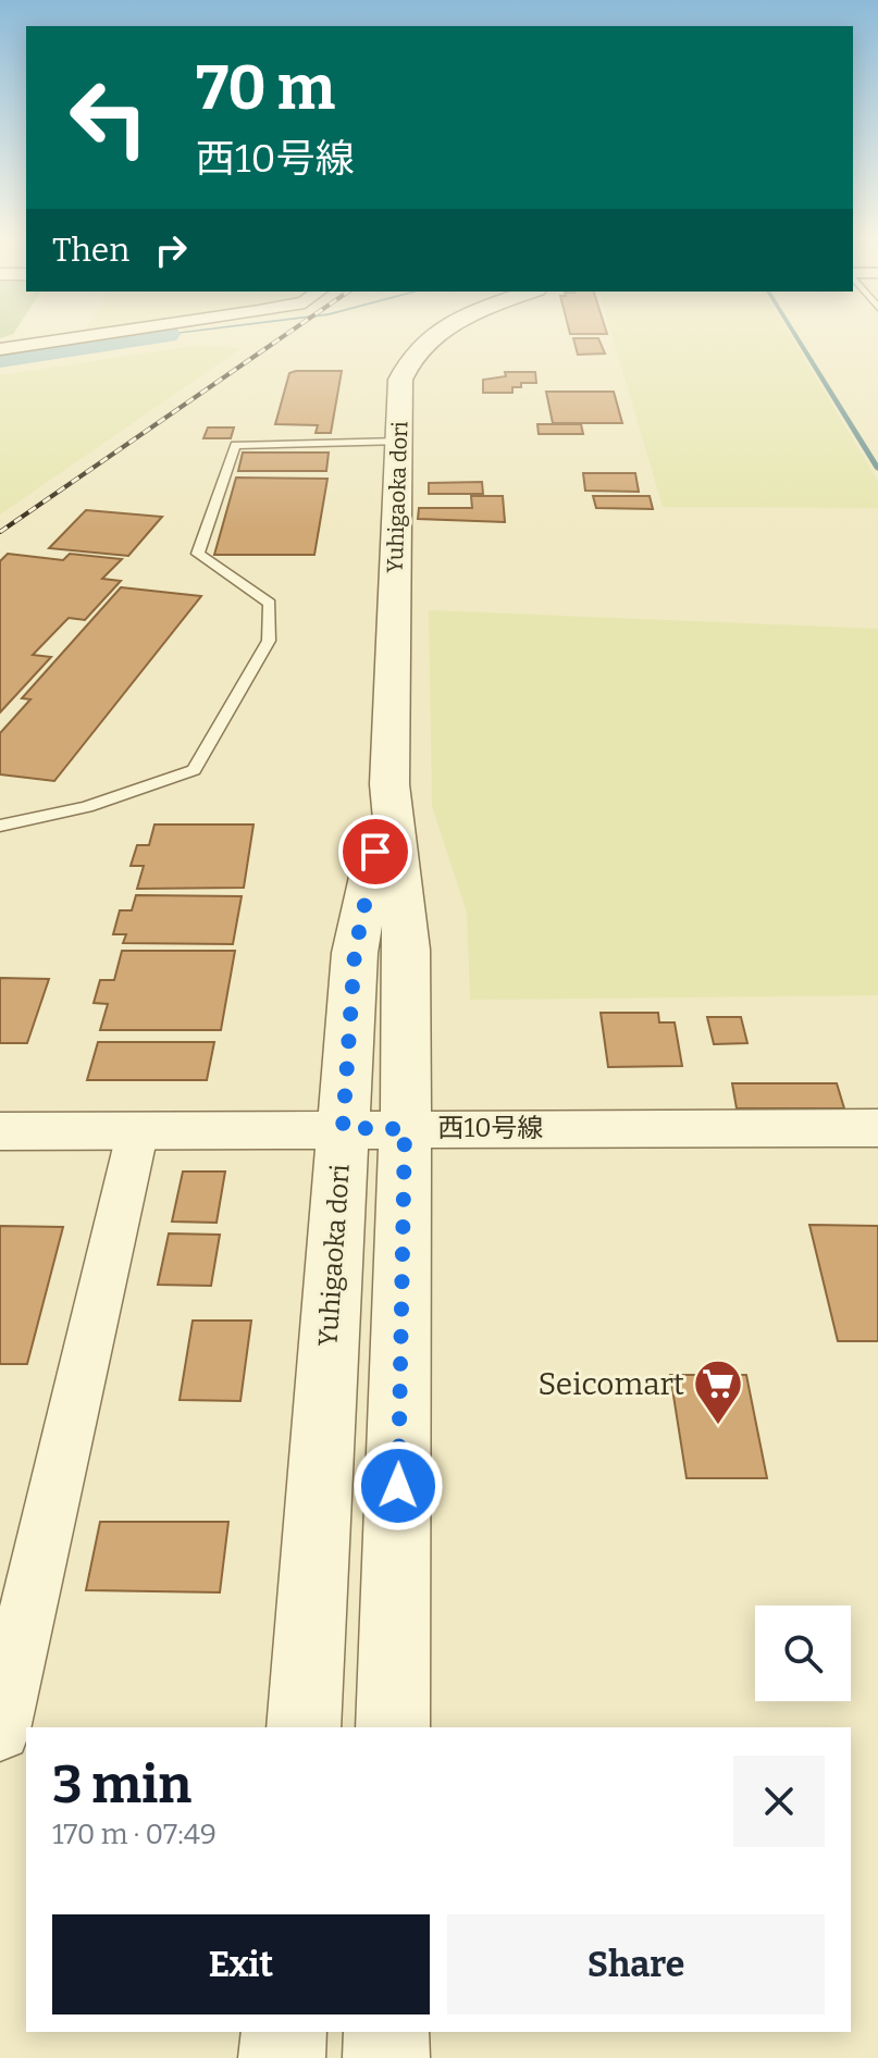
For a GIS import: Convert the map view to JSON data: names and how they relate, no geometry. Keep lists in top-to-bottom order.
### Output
{
  "streets": {
    "street": ["Yuhigaoka dori", "西10号線"]
  },
  "crossings": [
    ["Yuhigaoka dori", "西10号線"]
  ],
  "places": {
    "supermarket": ["Seicomart"]
  },
  "page": {
    "turn": ["70 m", "西10号線"],
    "then": "Then",
    "heading": ["3 min", "170 m · 07:49"],
    "buttons": ["Exit", "Share"]
  }
}
